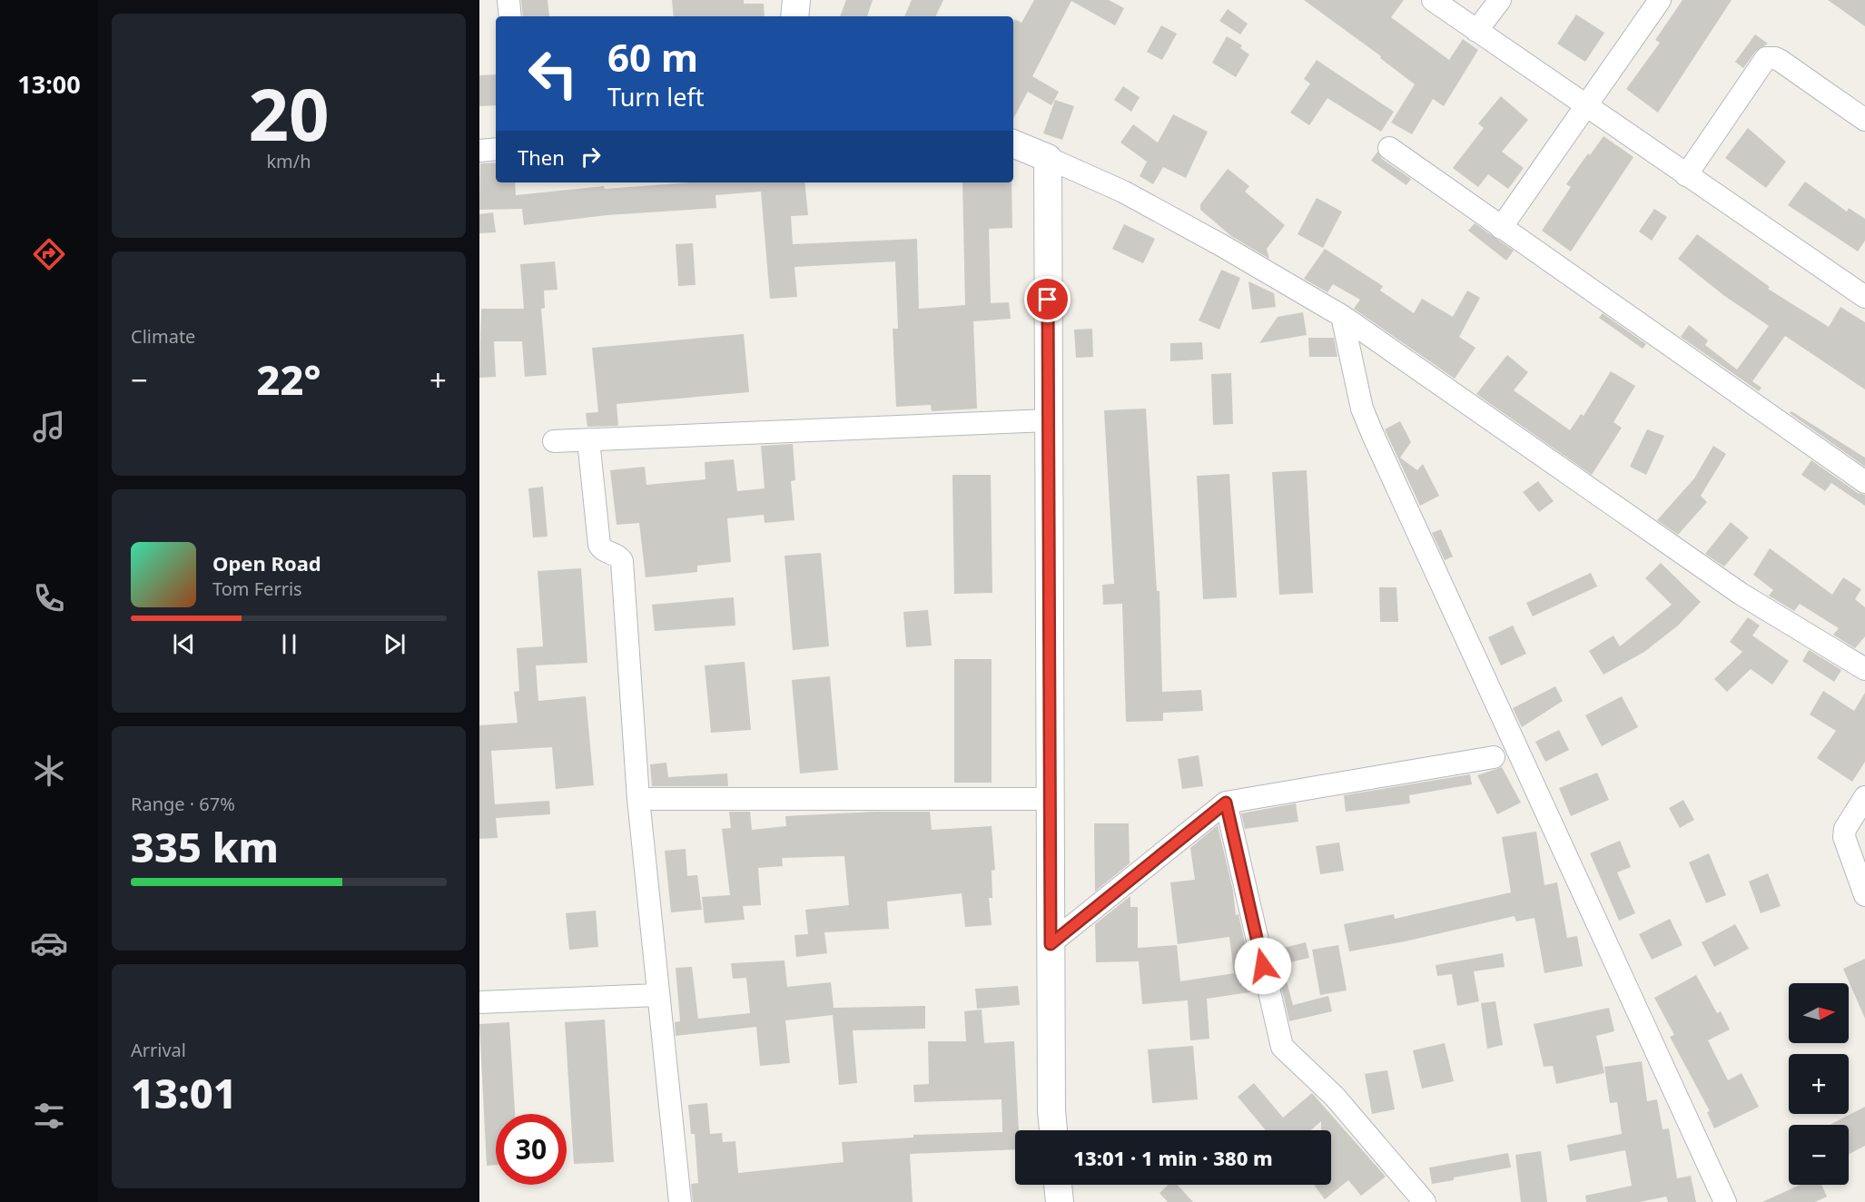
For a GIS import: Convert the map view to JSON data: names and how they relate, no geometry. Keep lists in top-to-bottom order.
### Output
{
  "north": "right",
  "page": {
    "tabs": "13:00",
    "tile": [
      ["20", "km/h"],
      "Climate",
      ["Range · 67%", "335 km"],
      ["Arrival", "13:01"]
    ],
    "turn": ["60 m", "Turn left"],
    "then": "Then",
    "heat": ["−", "22°", "+"],
    "song": ["Open Road", "Tom Ferris"],
    "map_buttons": ["+", "−"],
    "limit": "30",
    "trip": "13:01 · 1 min · 380 m"
  }
}
